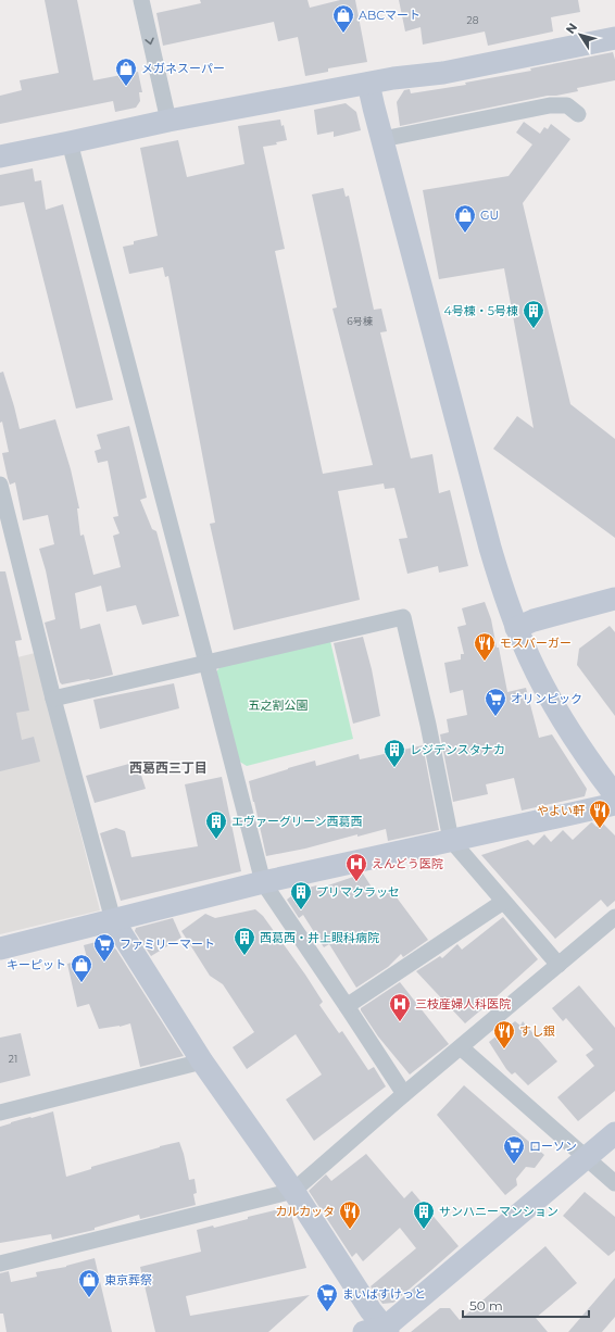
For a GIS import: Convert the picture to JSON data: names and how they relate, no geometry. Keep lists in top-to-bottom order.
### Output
{
  "districts": ["西葛西三丁目"],
  "parks": ["五之割公園"],
  "places": {
    "shop": [
      "ABCマート",
      "メガネスーパー",
      "GU",
      "キーピット",
      "東京葬祭"
    ],
    "building": [
      "4号棟・5号棟",
      "レジデンスタナカ",
      "エヴァーグリーン西葛西",
      "プリマクラッセ",
      "西葛西・井上眼科病院",
      "サンハニーマンション"
    ],
    "restaurant": [
      "モスバーガー",
      "やよい軒",
      "すし銀",
      "カルカッタ"
    ],
    "supermarket": [
      "オリンピック",
      "ファミリーマート",
      "ローソン",
      "まいばすけっと"
    ],
    "hospital": ["えんどう医院", "三枝産婦人科医院"]
  },
  "house_numbers": ["28", "6号棟", "21"],
  "scale_bar": "50 m",
  "north": "top left"
}
